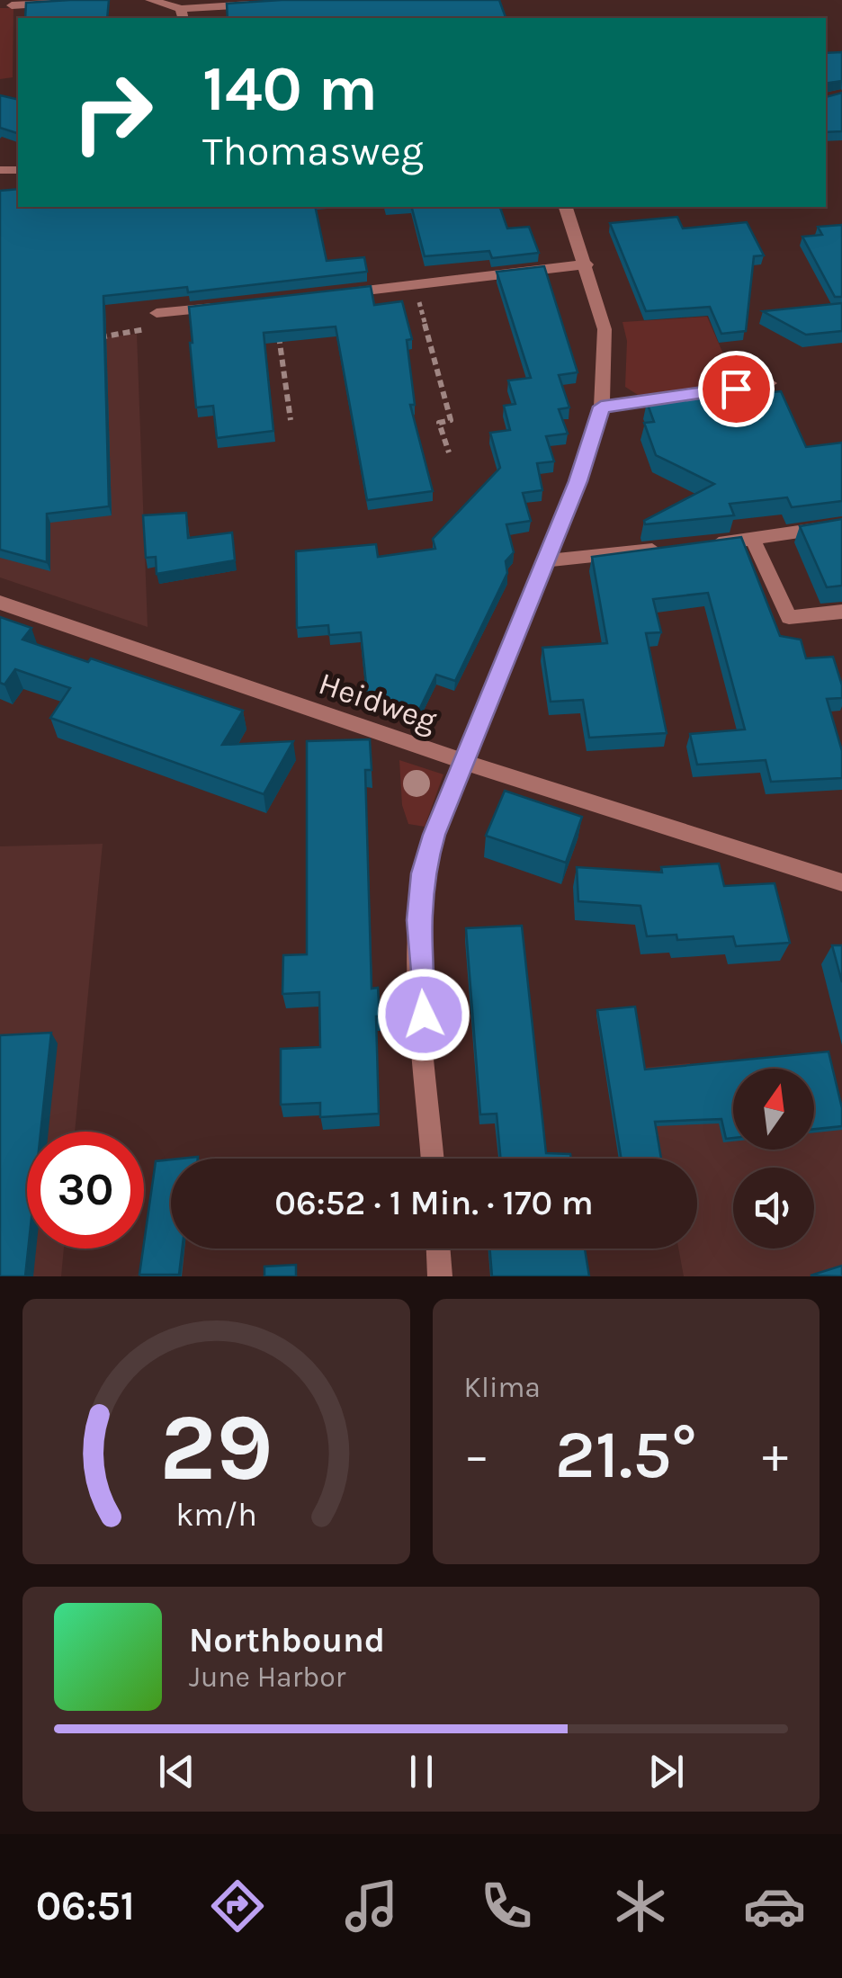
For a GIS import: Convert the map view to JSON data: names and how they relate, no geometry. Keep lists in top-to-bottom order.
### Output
{
  "streets": {
    "street": ["Heidweg"]
  },
  "north": "top",
  "page": {
    "turn": ["140 m", "Thomasweg"],
    "limit": "30",
    "trip": "06:52 · 1 Min. · 170 m",
    "tile": "Klima",
    "heat": ["−", "21.5°", "+"],
    "song": ["Northbound", "June Harbor"],
    "tabs": "06:51",
    "gauge": ["29", "km/h"]
  }
}
